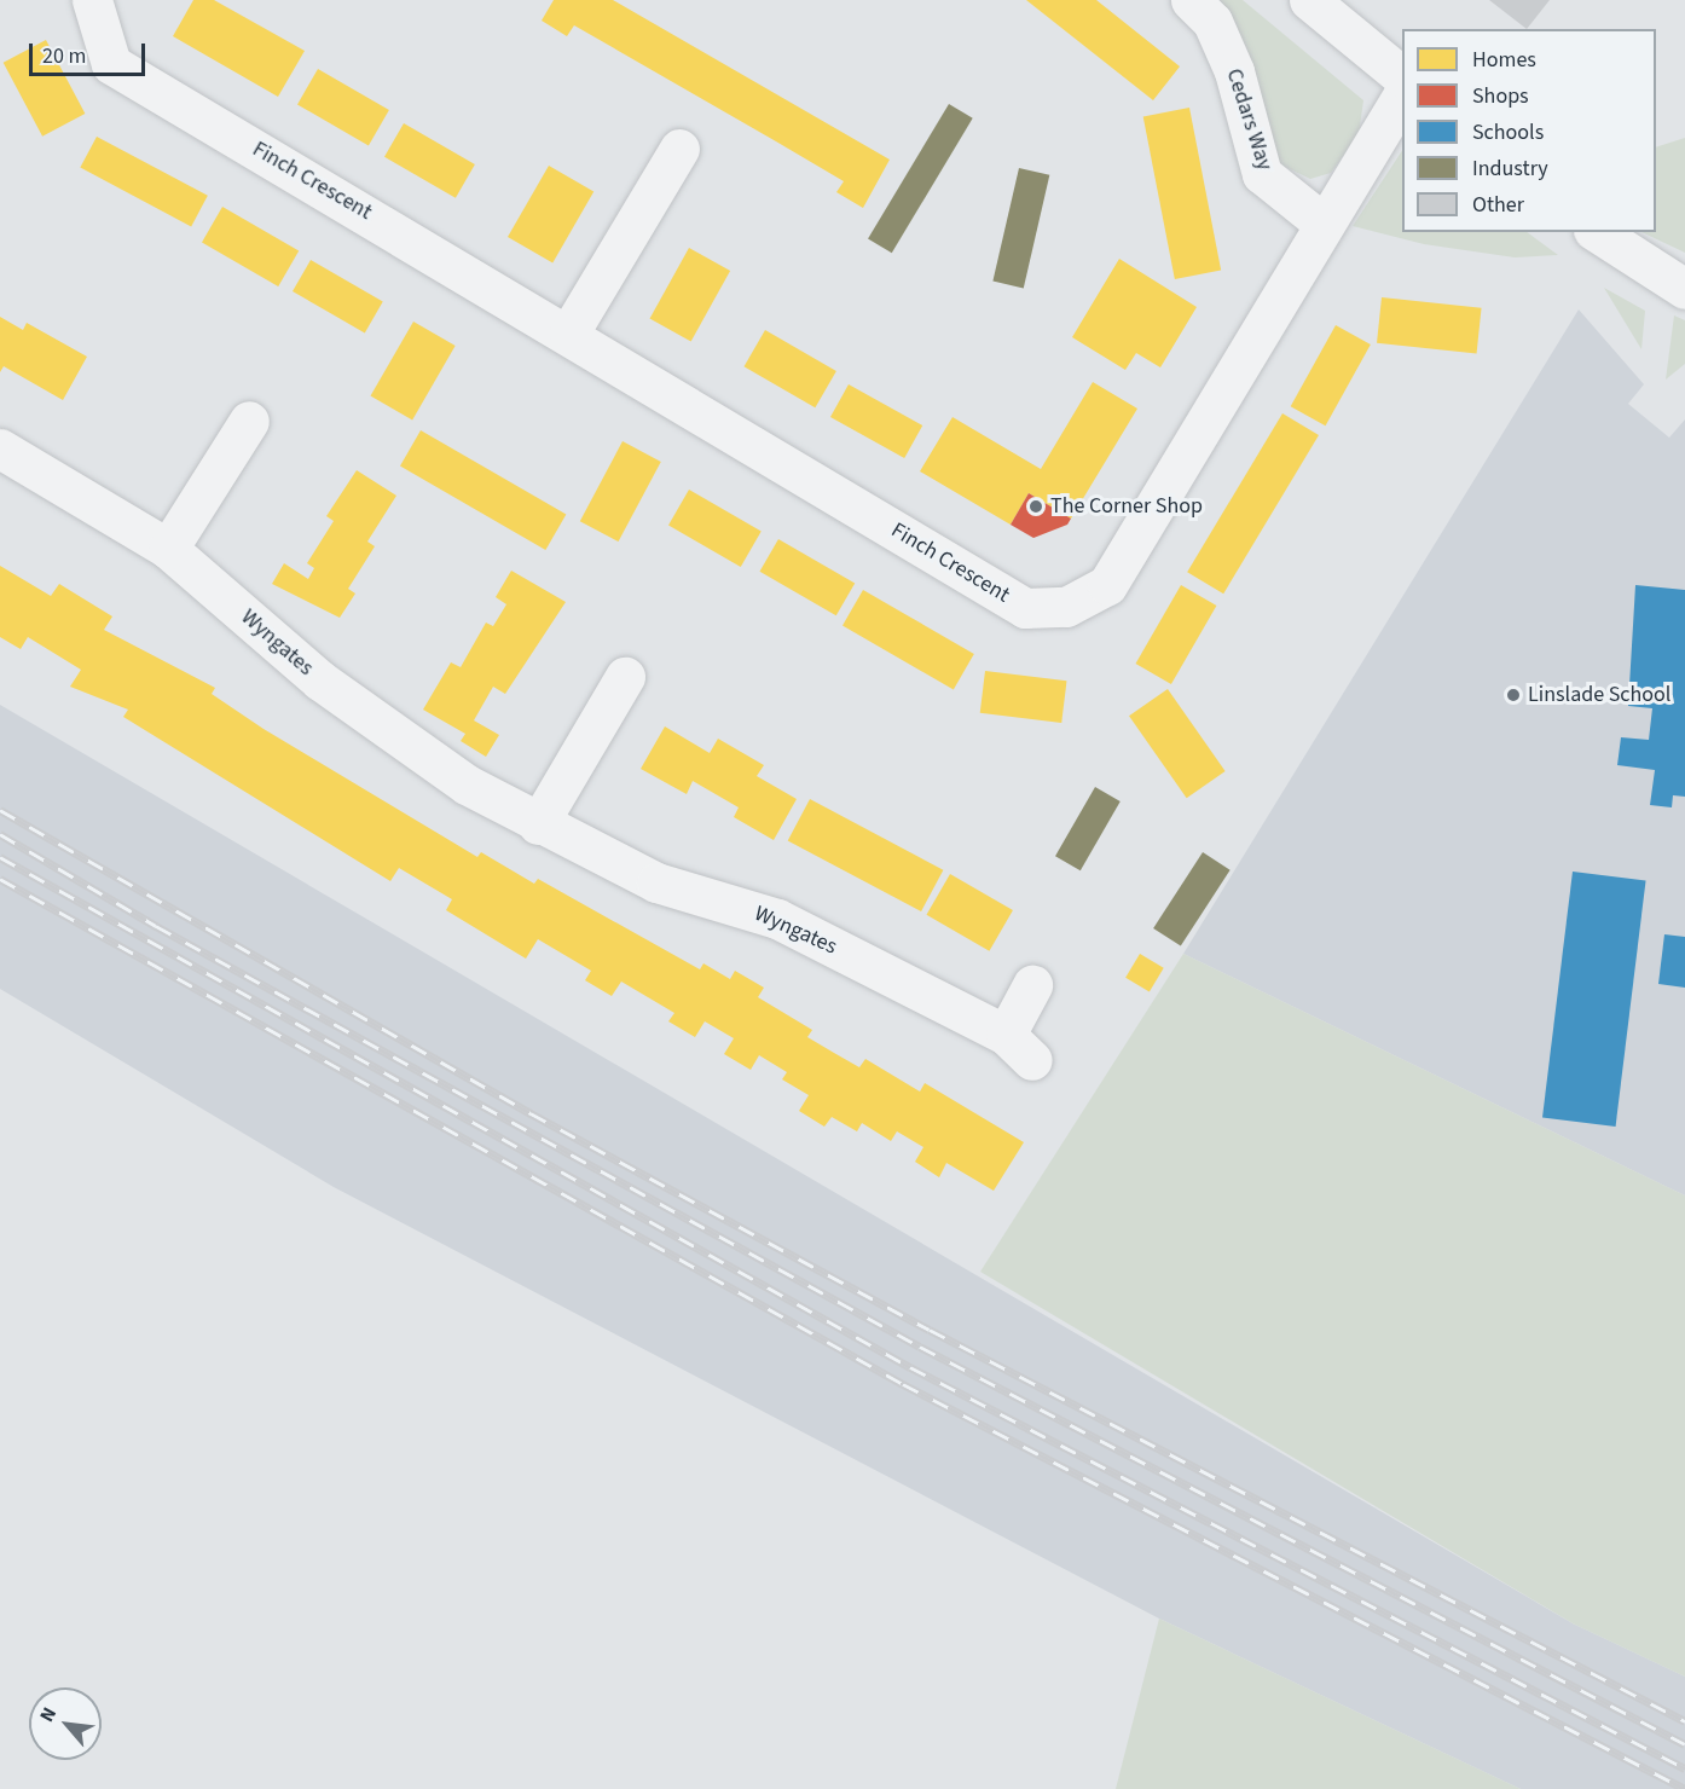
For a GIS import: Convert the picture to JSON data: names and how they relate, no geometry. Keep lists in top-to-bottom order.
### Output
{
  "streets": {
    "street": ["Cedars Way", "Finch Crescent", "Wyngates"]
  },
  "crossings": [
    ["Cedars Way", "Finch Crescent"]
  ],
  "places": ["The Corner Shop", "Linslade School"],
  "legend": [
    "Homes",
    "Shops",
    "Schools",
    "Industry",
    "Other"
  ],
  "scale_bar": "20 m",
  "north": "top left"
}
